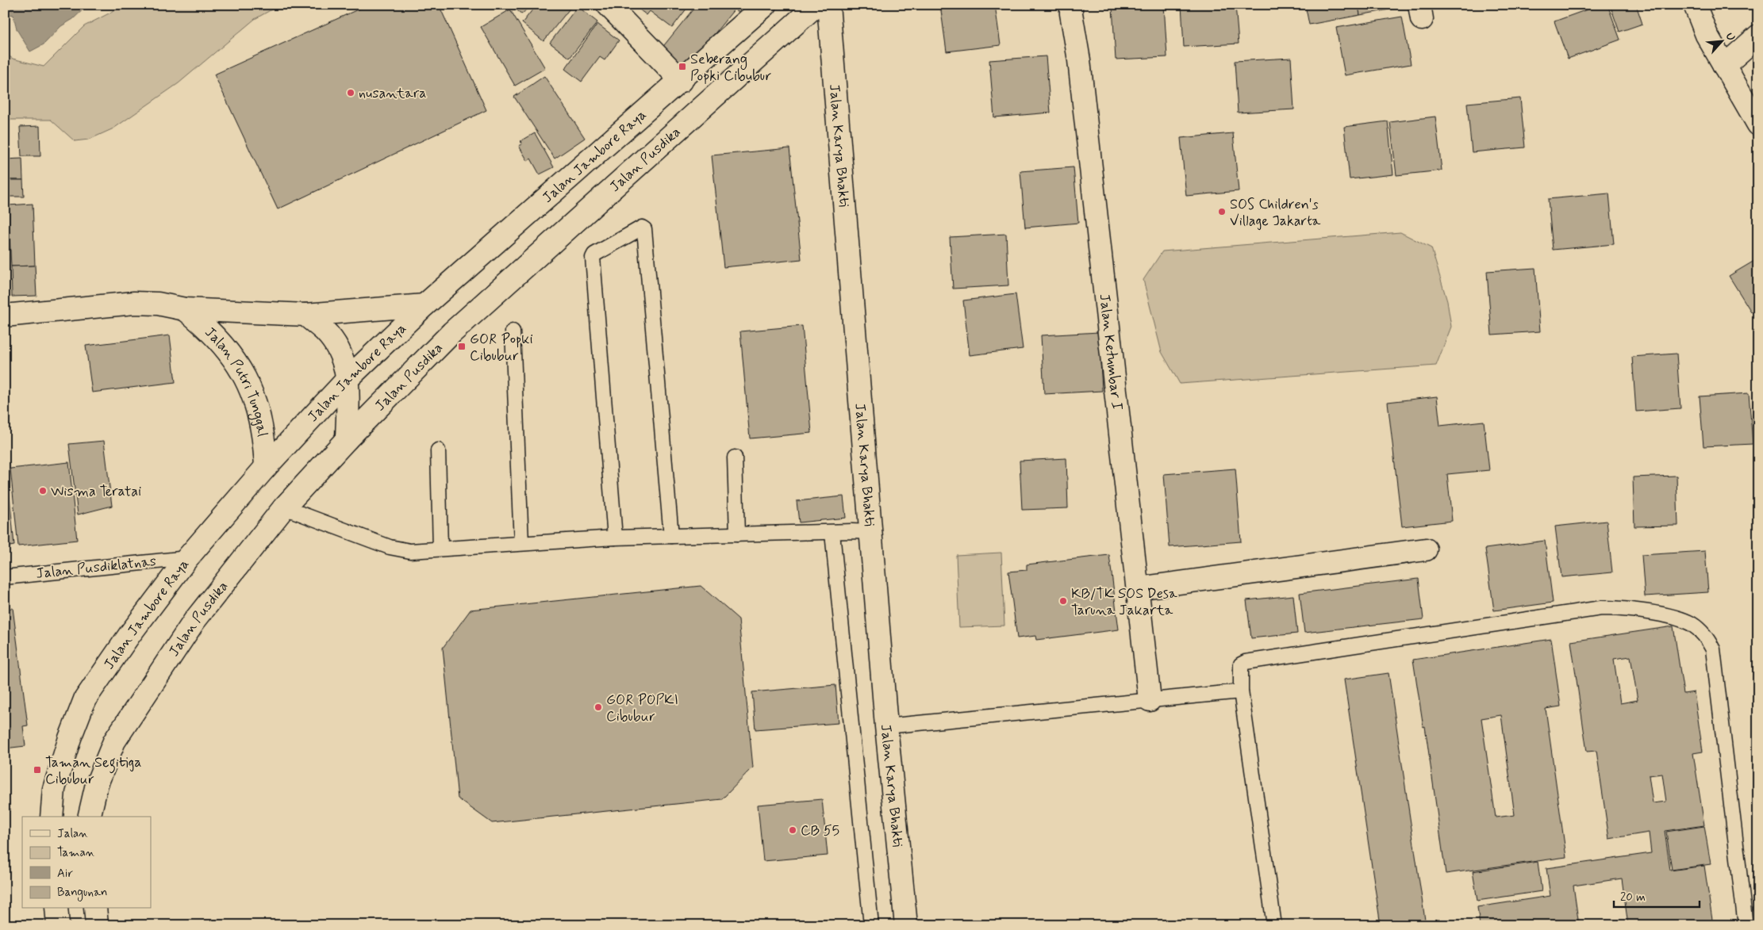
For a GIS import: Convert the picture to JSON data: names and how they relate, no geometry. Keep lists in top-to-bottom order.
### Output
{
  "streets": {
    "street": [
      "Jalan Karya Bhakti",
      "Jalan Jambore Raya",
      "Jalan Pusdika",
      "Jalan Ketumbar I",
      "Jalan Putri Tunggal"
    ],
    "lane": ["Jalan Pusdiklatnas"]
  },
  "crossings": [
    ["Jalan Jambore Raya", "Jalan Putri Tunggal"],
    ["Jalan Jambore Raya", "Jalan Pusdiklatnas"]
  ],
  "places": {
    "transit": ["Seberang Popki Cibubur", "GOR Popki Cibubur", "Taman Segitiga Cibubur"],
    "other": [
      "nusantara",
      "SOS Children's Village Jakarta",
      "Wisma Teratai",
      "KB/TK SOS Desa Taruna Jakarta",
      "GOR POPKI Cibubur",
      "CB 55"
    ]
  },
  "legend": [
    "Jalan",
    "Taman",
    "Air",
    "Bangunan"
  ],
  "scale_bar": "20 m",
  "north": "top right"
}
